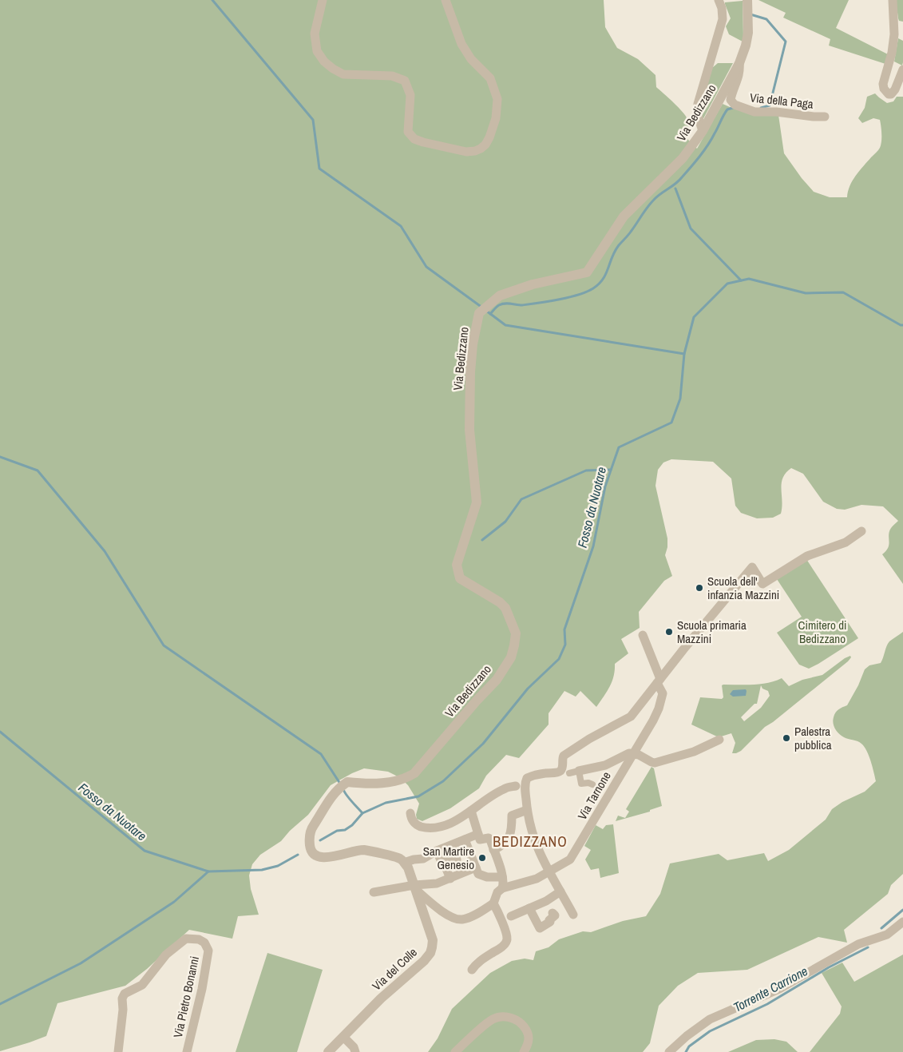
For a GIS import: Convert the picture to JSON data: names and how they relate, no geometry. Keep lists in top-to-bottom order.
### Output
{
  "streets": {
    "street": [
      "Via della Paga",
      "Via Bedizzano",
      "Via Tarnone",
      "Via del Colle",
      "Via Pietro Bonanni"
    ]
  },
  "crossings": [
    ["Via della Paga", "Via Bedizzano"],
    ["Via Bedizzano", "Via del Colle"]
  ],
  "districts": ["BEDIZZANO"],
  "water": ["Fosso da Nuotare", "Torrente Carrione"],
  "parks": ["Cimitero di Bedizzano"],
  "places": [
    "Scuola dell' infanzia Mazzini",
    "Scuola primaria Mazzini",
    "Palestra pubblica",
    "San Martire Genesio"
  ]
}
